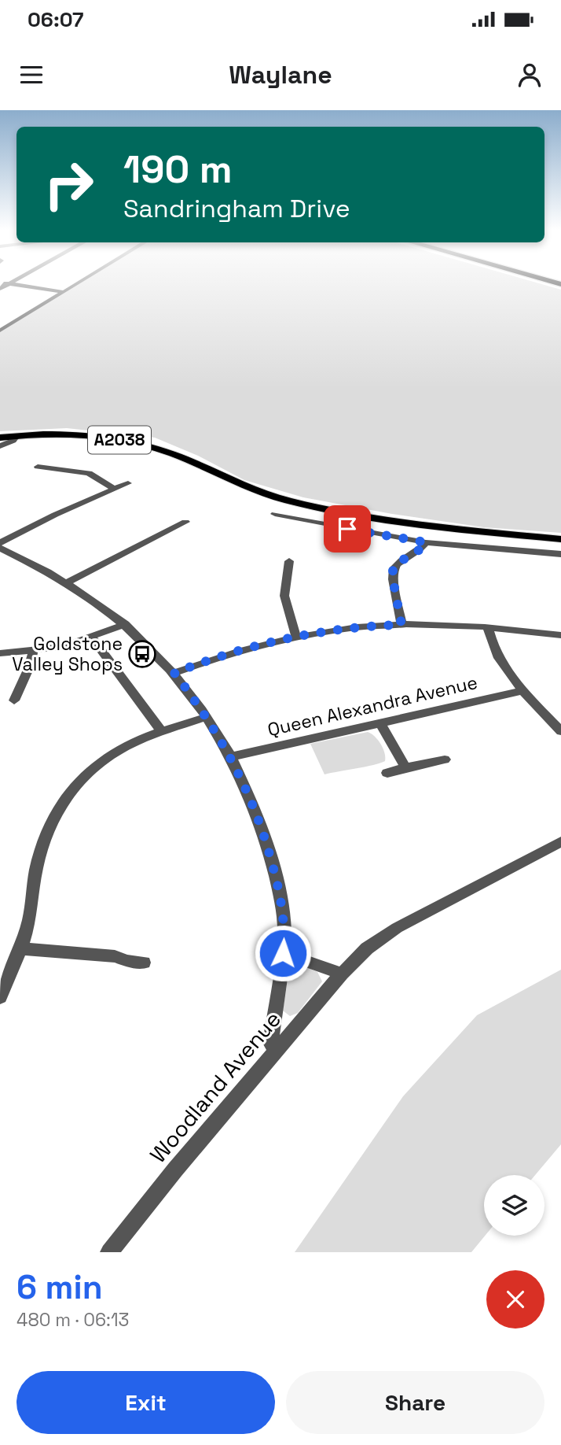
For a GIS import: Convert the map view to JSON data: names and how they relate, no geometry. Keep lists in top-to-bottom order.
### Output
{
  "streets": {
    "main road": ["A2038"],
    "street": ["Queen Alexandra Avenue", "Woodland Avenue"]
  },
  "places": {
    "bus stop": ["Goldstone Valley Shops"]
  },
  "page": {
    "status": "06:07",
    "header": "Waylane",
    "turn": ["190 m", "Sandringham Drive"],
    "heading": ["6 min", "480 m · 06:13"],
    "buttons": ["Exit", "Share"]
  }
}
